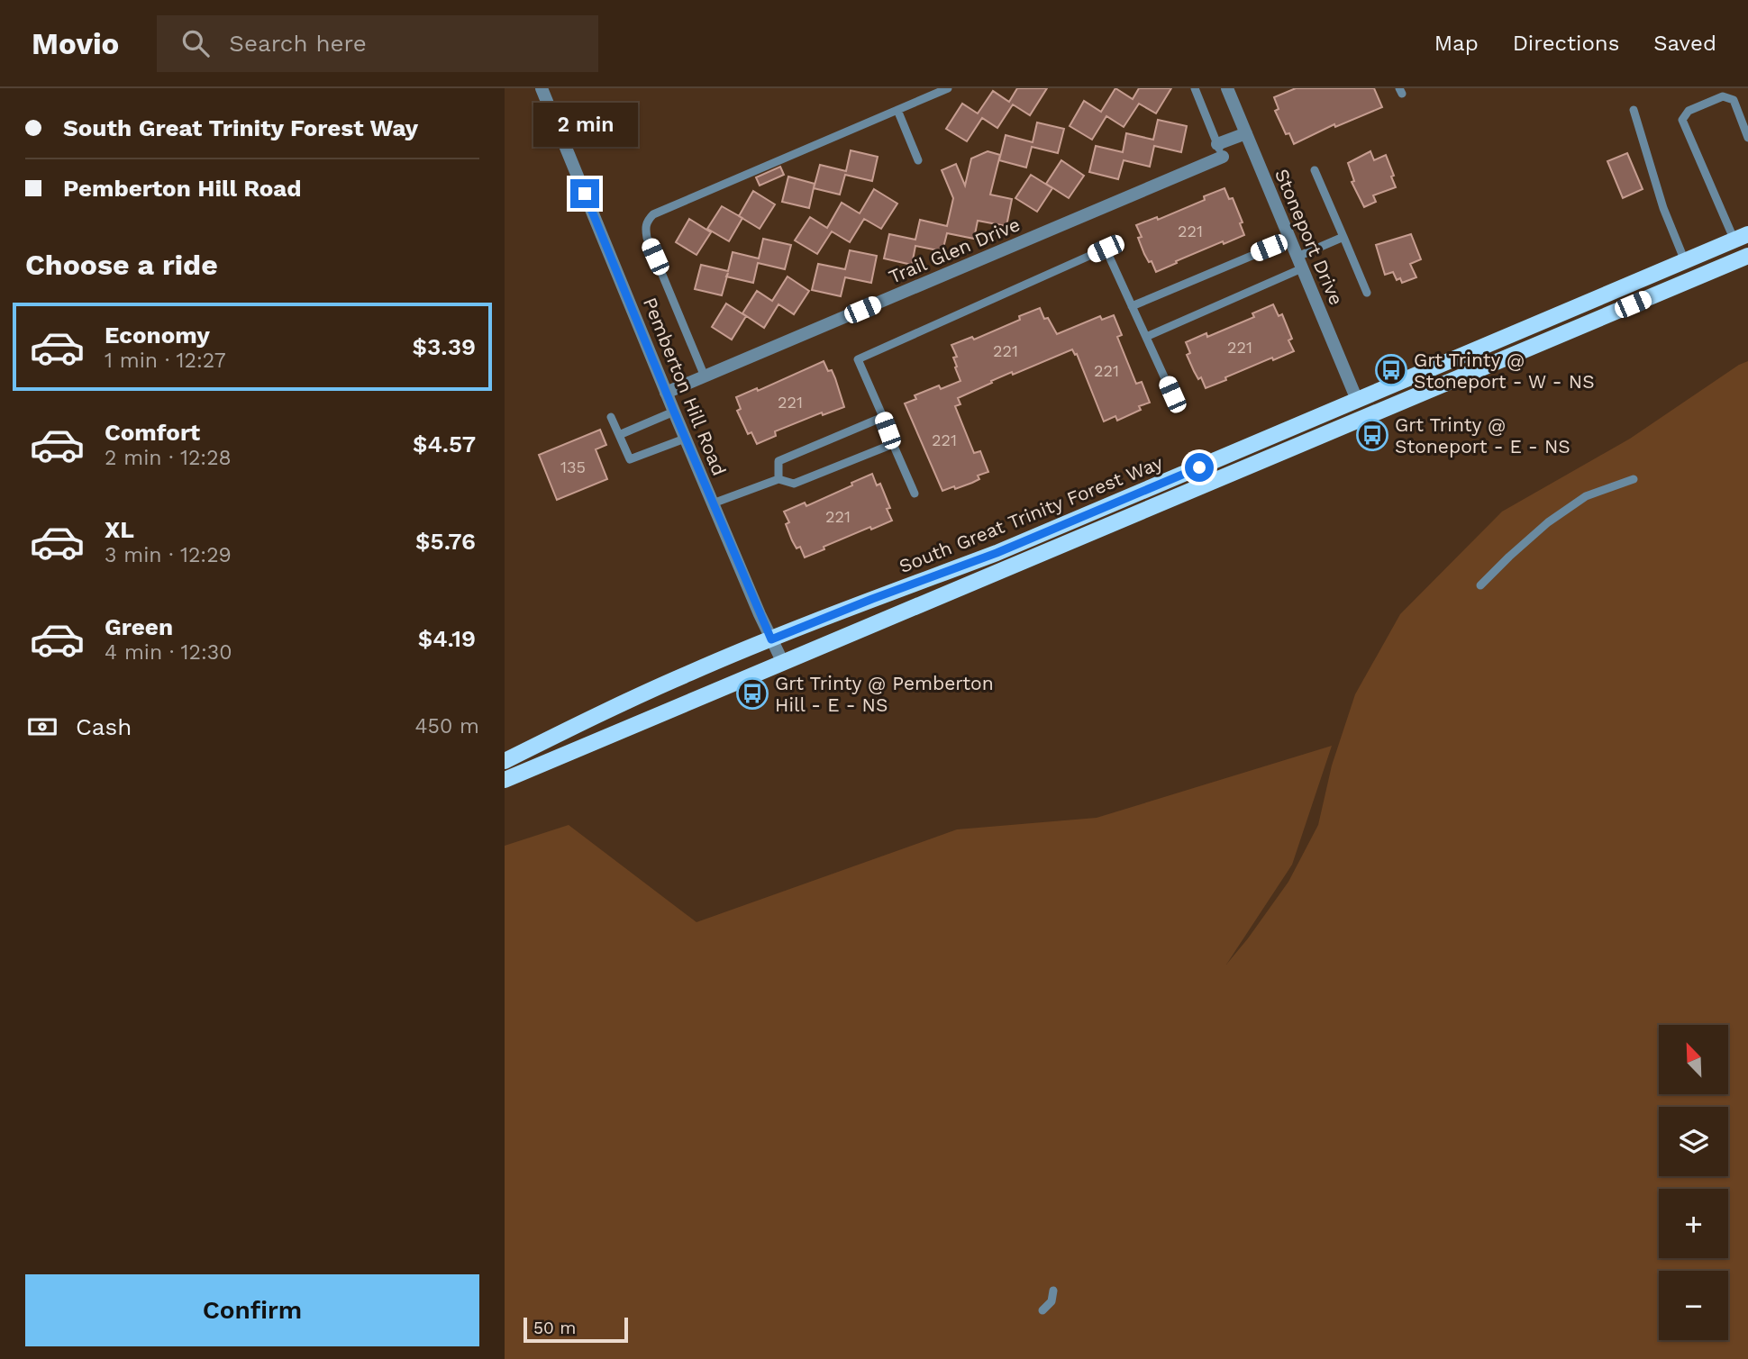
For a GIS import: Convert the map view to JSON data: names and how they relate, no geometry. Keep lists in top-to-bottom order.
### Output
{
  "streets": {
    "main road": ["South Great Trinity Forest Way"],
    "street": ["Stoneport Drive", "Trail Glen Drive", "Pemberton Hill Road"]
  },
  "crossings": [
    ["Stoneport Drive", "South Great Trinity Forest Way"],
    ["Trail Glen Drive", "Pemberton Hill Road"],
    ["Pemberton Hill Road", "South Great Trinity Forest Way"]
  ],
  "places": {
    "bus stop": ["Grt Trinty @ Stoneport - W - NS", "Grt Trinty @ Stoneport - E - NS", "Grt Trinty @ Pemberton Hill - E - NS"]
  },
  "house_numbers": [
    "221",
    "221",
    "221",
    "221",
    "221",
    "221",
    "135",
    "221"
  ],
  "scale_bar": "50 m",
  "north": "top left",
  "page": {
    "header": "Movio",
    "search": "Search here",
    "nav": ["Map", "Directions", "Saved"],
    "banner": ["South Great Trinity Forest Way", "Pemberton Hill Road"],
    "bubble": "2 min",
    "heading": "Choose a ride",
    "list": [
      {
        "name": "Economy",
        "note": "1 min · 12:27",
        "value": "$3.39"
      },
      {
        "name": "Comfort",
        "note": "2 min · 12:28",
        "value": "$4.57"
      },
      {
        "name": "XL",
        "note": "3 min · 12:29",
        "value": "$5.76"
      },
      {
        "name": "Green",
        "note": "4 min · 12:30",
        "value": "$4.19"
      }
    ],
    "pay": ["Cash", "450 m"],
    "map_buttons": ["+", "−"],
    "buttons": "Confirm",
    "scale": "50 m"
  }
}
